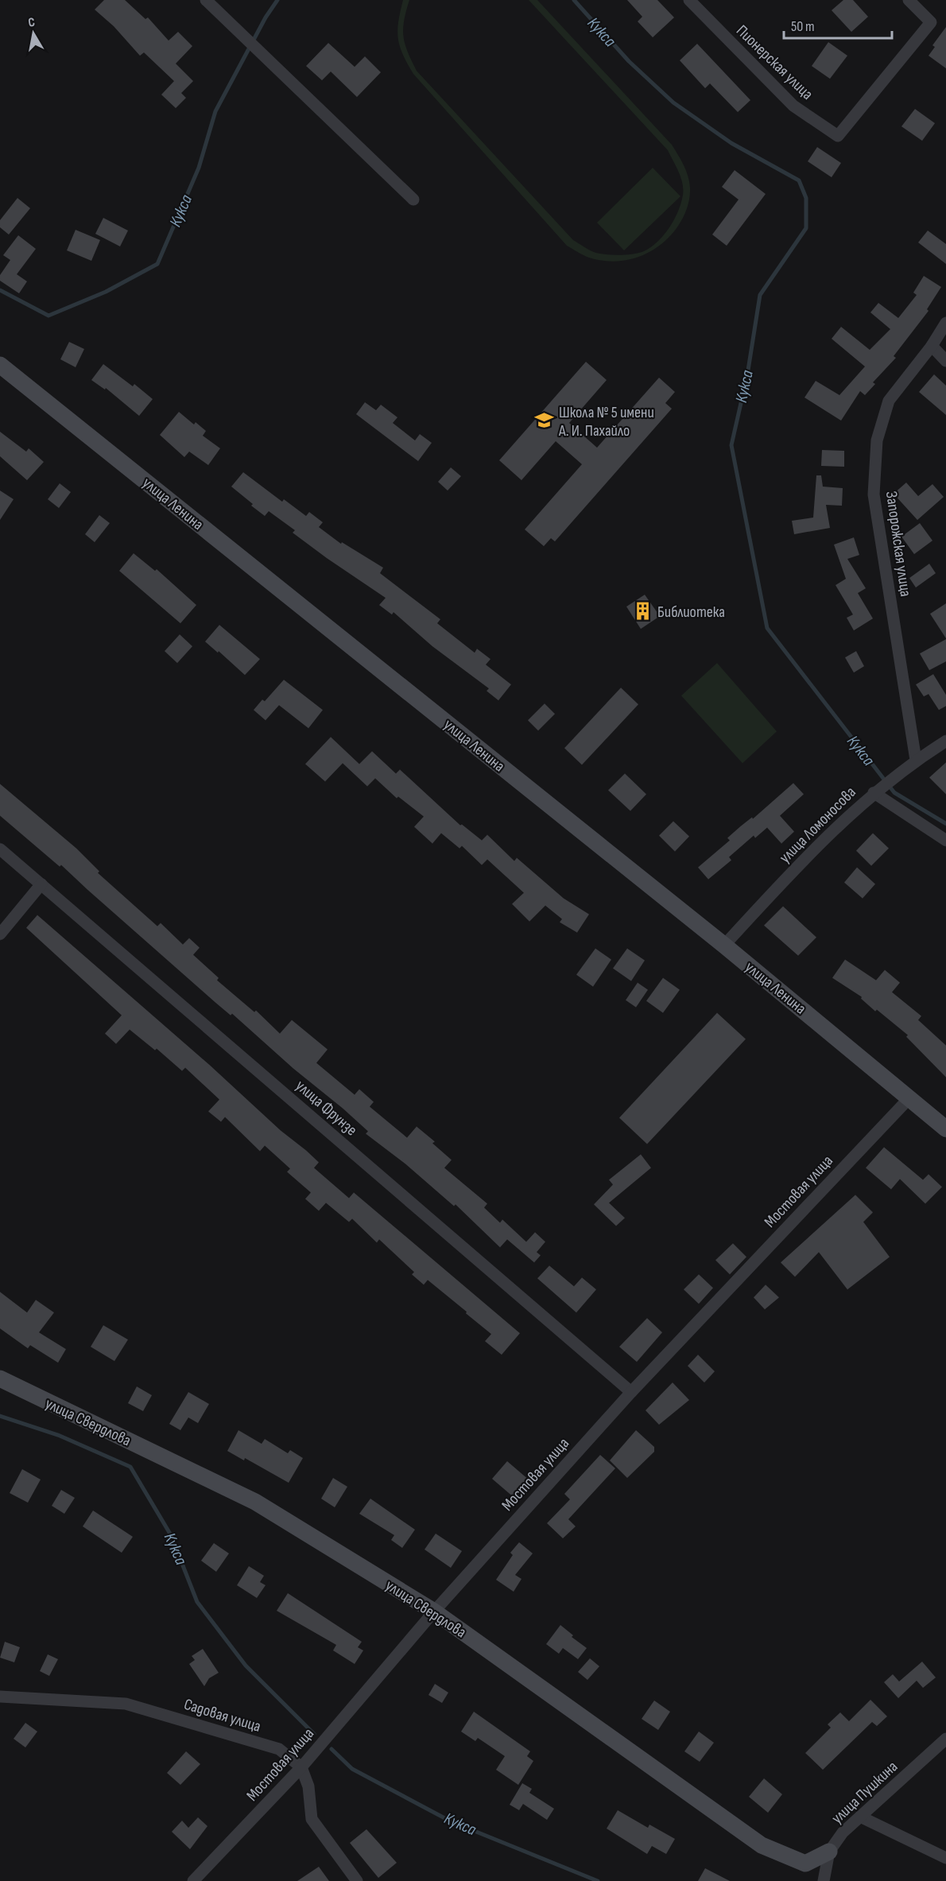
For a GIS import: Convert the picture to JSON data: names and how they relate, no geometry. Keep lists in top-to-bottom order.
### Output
{
  "streets": {
    "street": [
      "Пионерская улица",
      "улица Ленина",
      "Запорожская улица",
      "улица Ломоносова",
      "улица Фрунзе",
      "Мостовая улица",
      "улица Свердлова",
      "Садовая улица",
      "улица Пушкина"
    ]
  },
  "crossings": [
    ["улица Ленина", "улица Ломоносова"],
    ["улица Ленина", "Мостовая улица"],
    ["Запорожская улица", "улица Ломоносова"],
    ["улица Фрунзе", "Мостовая улица"],
    ["Мостовая улица", "улица Свердлова"],
    ["Мостовая улица", "Садовая улица"],
    ["улица Свердлова", "улица Пушкина"]
  ],
  "water": ["Кукса"],
  "places": {
    "school or university": ["Школа № 5 имени А. И. Пахайло"],
    "building": ["Библиотека"]
  },
  "scale_bar": "50 m",
  "north": "top"
}
